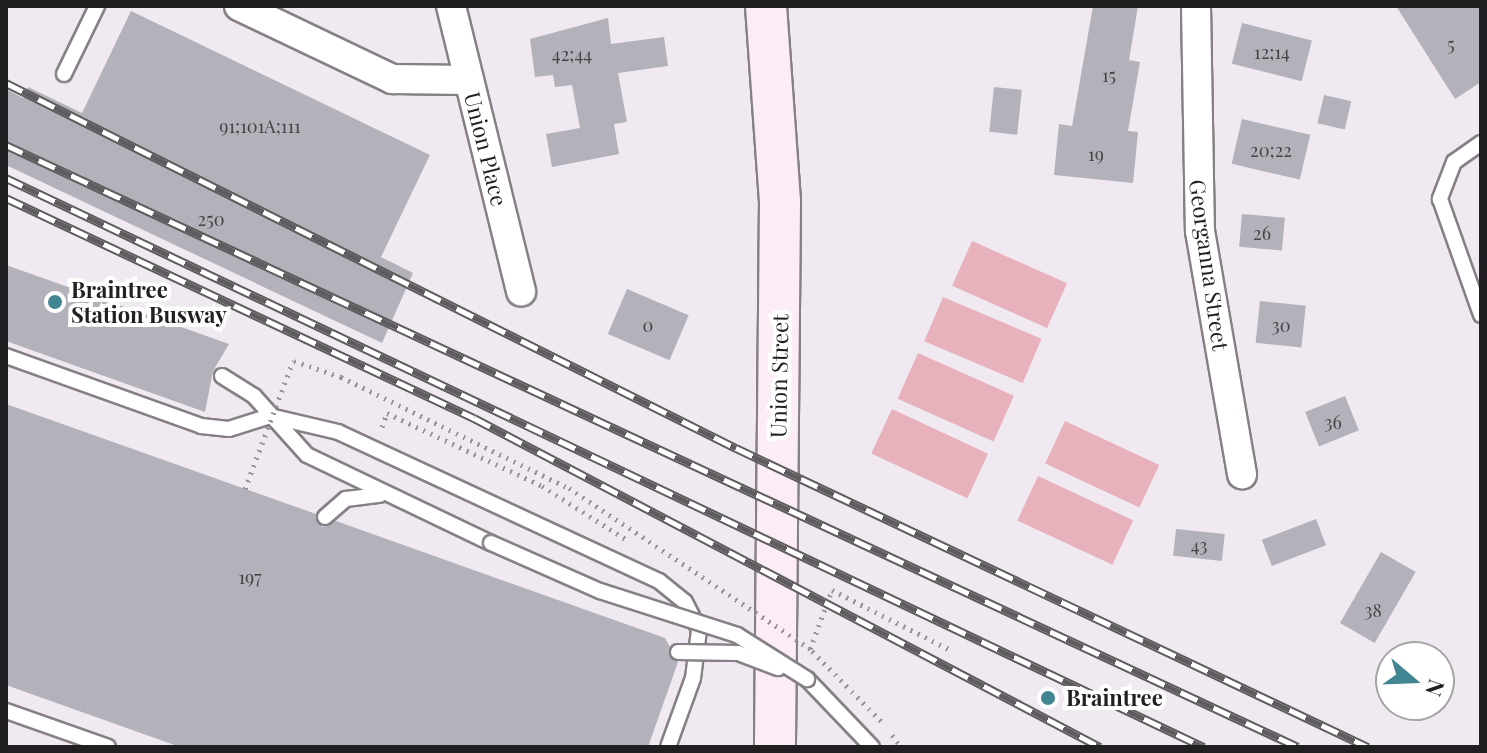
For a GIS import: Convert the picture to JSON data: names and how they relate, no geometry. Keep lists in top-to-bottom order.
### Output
{
  "streets": {
    "main road": ["Union Street"],
    "street": ["Union Place", "Georganna Street"]
  },
  "places": ["Braintree Station Busway", "Braintree"],
  "house_numbers": [
    "5",
    "12;14",
    "42;44",
    "15",
    "91;101A;111",
    "20;22",
    "19",
    "250",
    "26",
    "0",
    "30",
    "36",
    "43",
    "197",
    "38"
  ],
  "north": "right"
}
